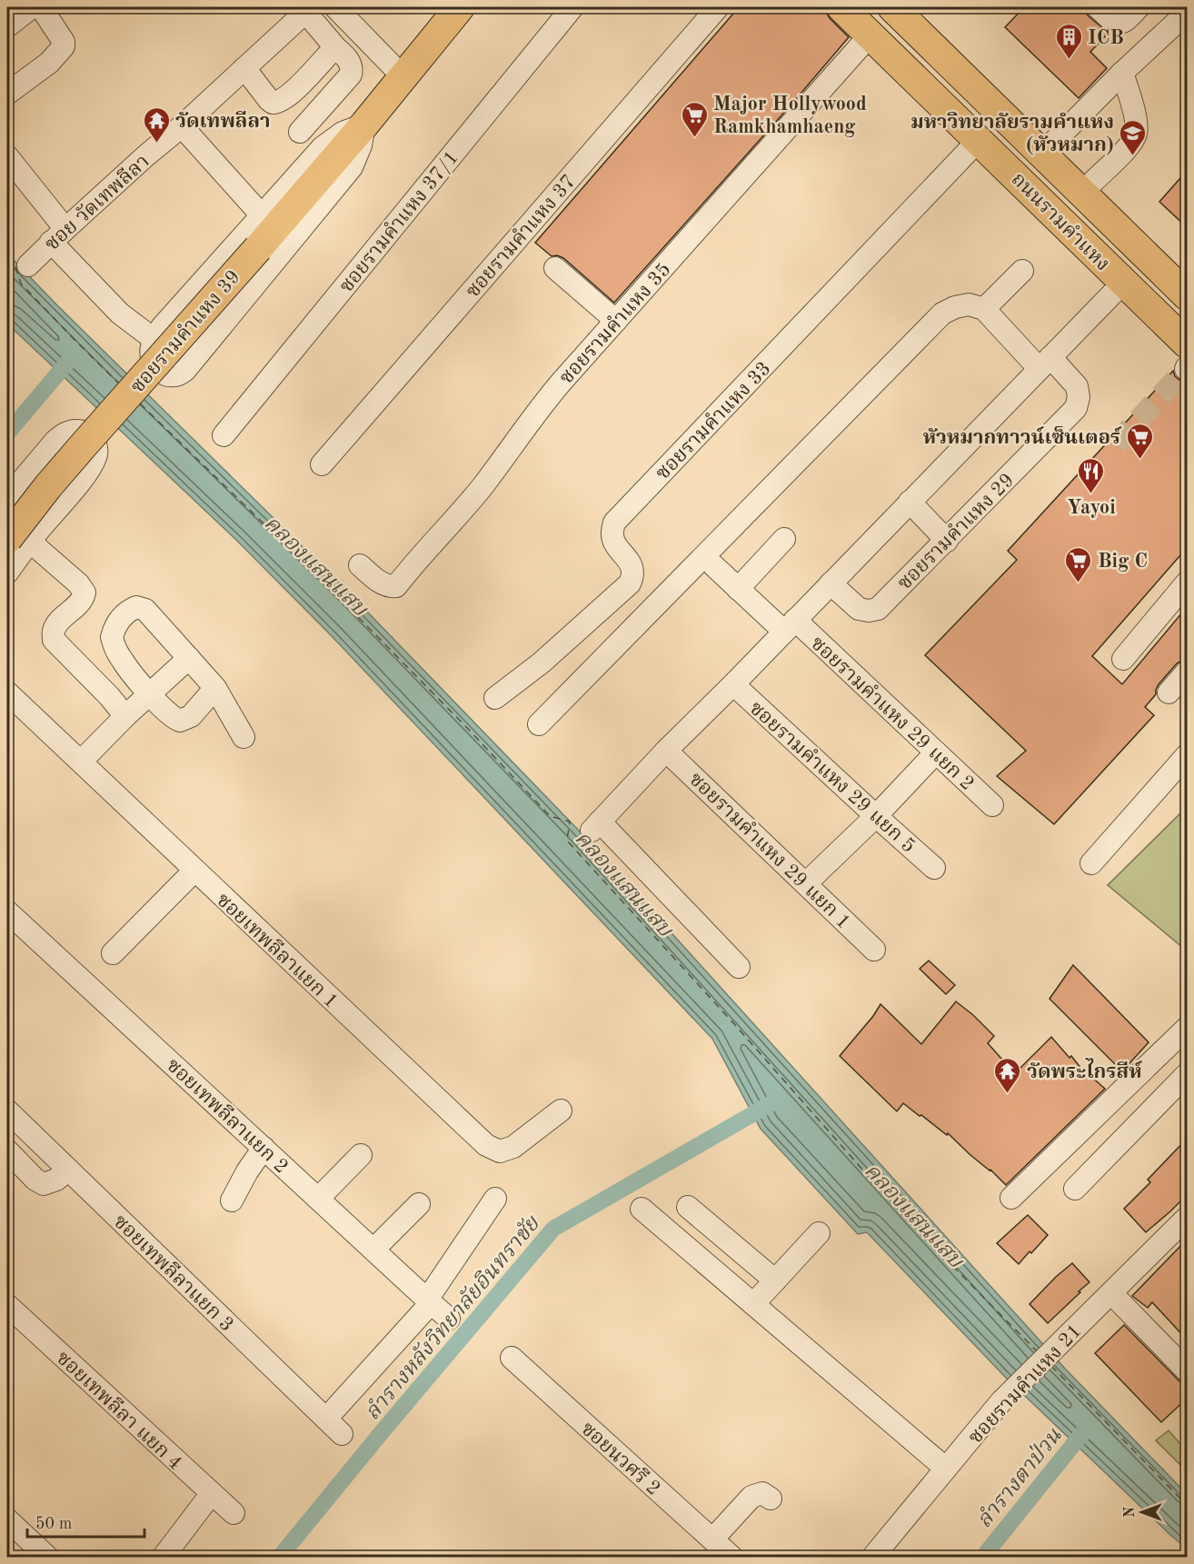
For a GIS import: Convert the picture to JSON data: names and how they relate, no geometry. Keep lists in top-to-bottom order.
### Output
{
  "streets": {
    "main road": ["ถนนรามคำแหง", "ซอยรามคำแหง 39"],
    "street": [
      "ซอย วัดเทพลีลา",
      "ซอยรามคำแหง 37/1",
      "ซอยรามคำแหง 37",
      "ซอยรามคำแหง 35",
      "ซอยรามคำแหง 33",
      "ซอยรามคำแหง 29",
      "ซอยรามคำแหง 29 แยก 2",
      "ซอยรามคำแหง 29 แยก 5",
      "ซอยรามคำแหง 29 แยก 1",
      "ซอยเทพลีลาแยก 1",
      "ซอยเทพลีลาแยก 2",
      "ซอยเทพลีลาแยก 3",
      "ซอยรามคำแหง 21",
      "ซอยเทพลีลา แยก 4",
      "ซอยนวศรี 2"
    ]
  },
  "crossings": [
    ["ถนนรามคำแหง", "ซอยรามคำแหง 35"],
    ["ถนนรามคำแหง", "ซอยรามคำแหง 33"]
  ],
  "water": ["คลองแสนแสบ", "ลำรางหลังวิทยาลัยอินทราชัย", "ลำรางตาป่วน"],
  "places": {
    "building": ["ICB"],
    "supermarket": ["Major Hollywood Ramkhamhaeng", "หัวหมากทาวน์เซ็นเตอร์", "Big C"],
    "temple": ["วัดเทพลีลา", "วัดพระไกรสีห์"],
    "school or university": ["มหาวิทยาลัยรามคำแหง (หัวหมาก)"],
    "restaurant": ["Yayoi"]
  },
  "scale_bar": "50 m",
  "north": "left"
}
